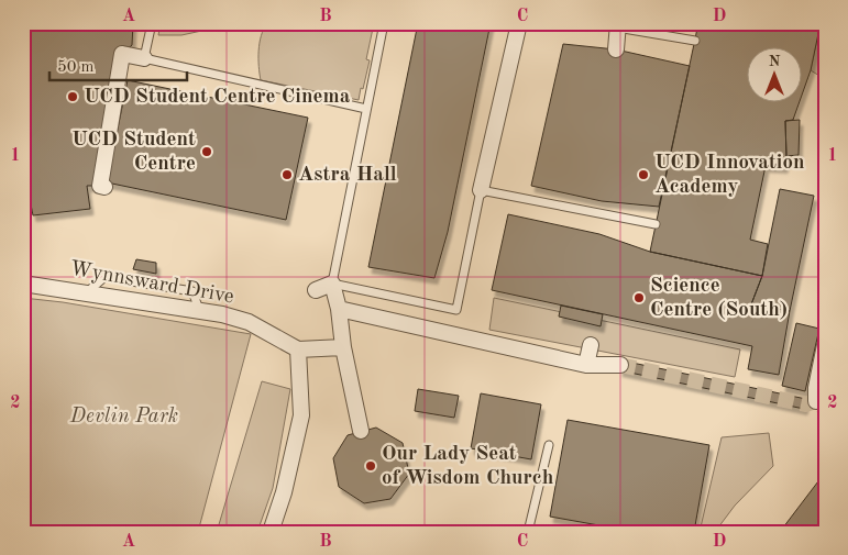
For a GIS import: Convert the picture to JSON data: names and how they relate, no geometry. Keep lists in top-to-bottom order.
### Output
{
  "streets": {
    "street": ["Wynnsward Drive"]
  },
  "parks": ["Devlin Park"],
  "places": [
    "UCD Student Centre Cinema",
    "UCD Student Centre",
    "Astra Hall",
    "UCD Innovation Academy",
    "Science Centre (South)",
    "Our Lady Seat of Wisdom Church"
  ],
  "scale_bar": "50 m",
  "north": "top",
  "grid": {
    "columns": [
      "A",
      "B",
      "C",
      "D"
    ],
    "rows": ["1", "2"]
  }
}
